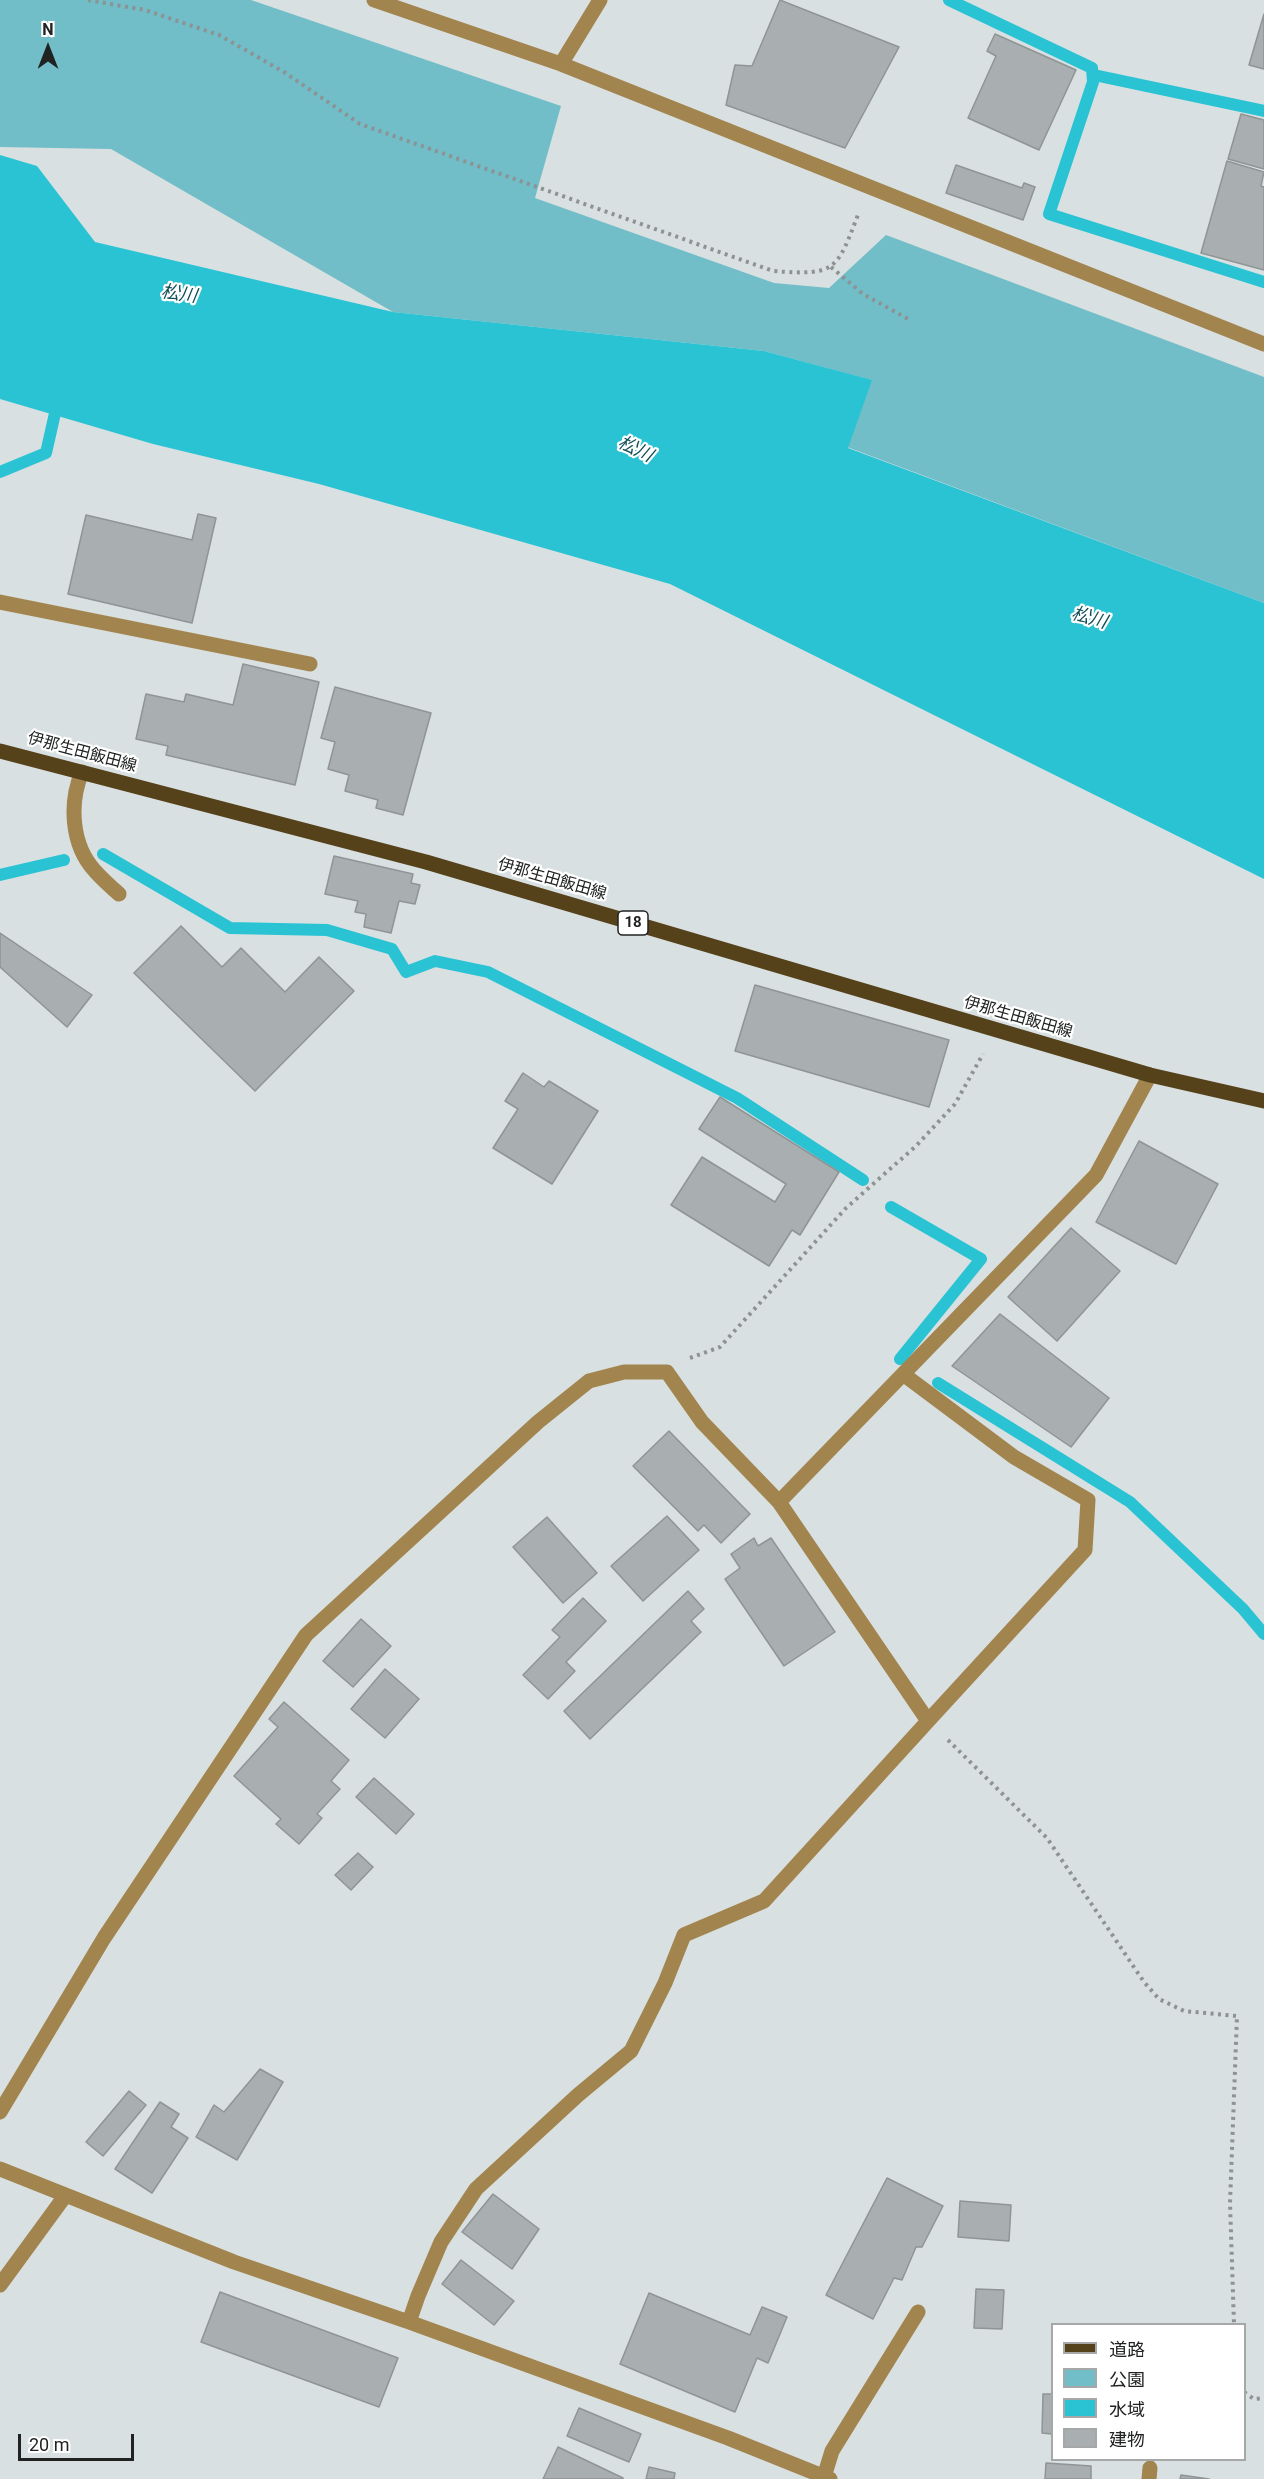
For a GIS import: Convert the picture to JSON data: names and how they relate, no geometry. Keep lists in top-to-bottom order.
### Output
{
  "streets": {
    "main road": ["伊那生田飯田線", "18"]
  },
  "water": ["松川"],
  "legend": [
    "道路",
    "公園",
    "水域",
    "建物"
  ],
  "scale_bar": "20 m",
  "north": "top"
}
